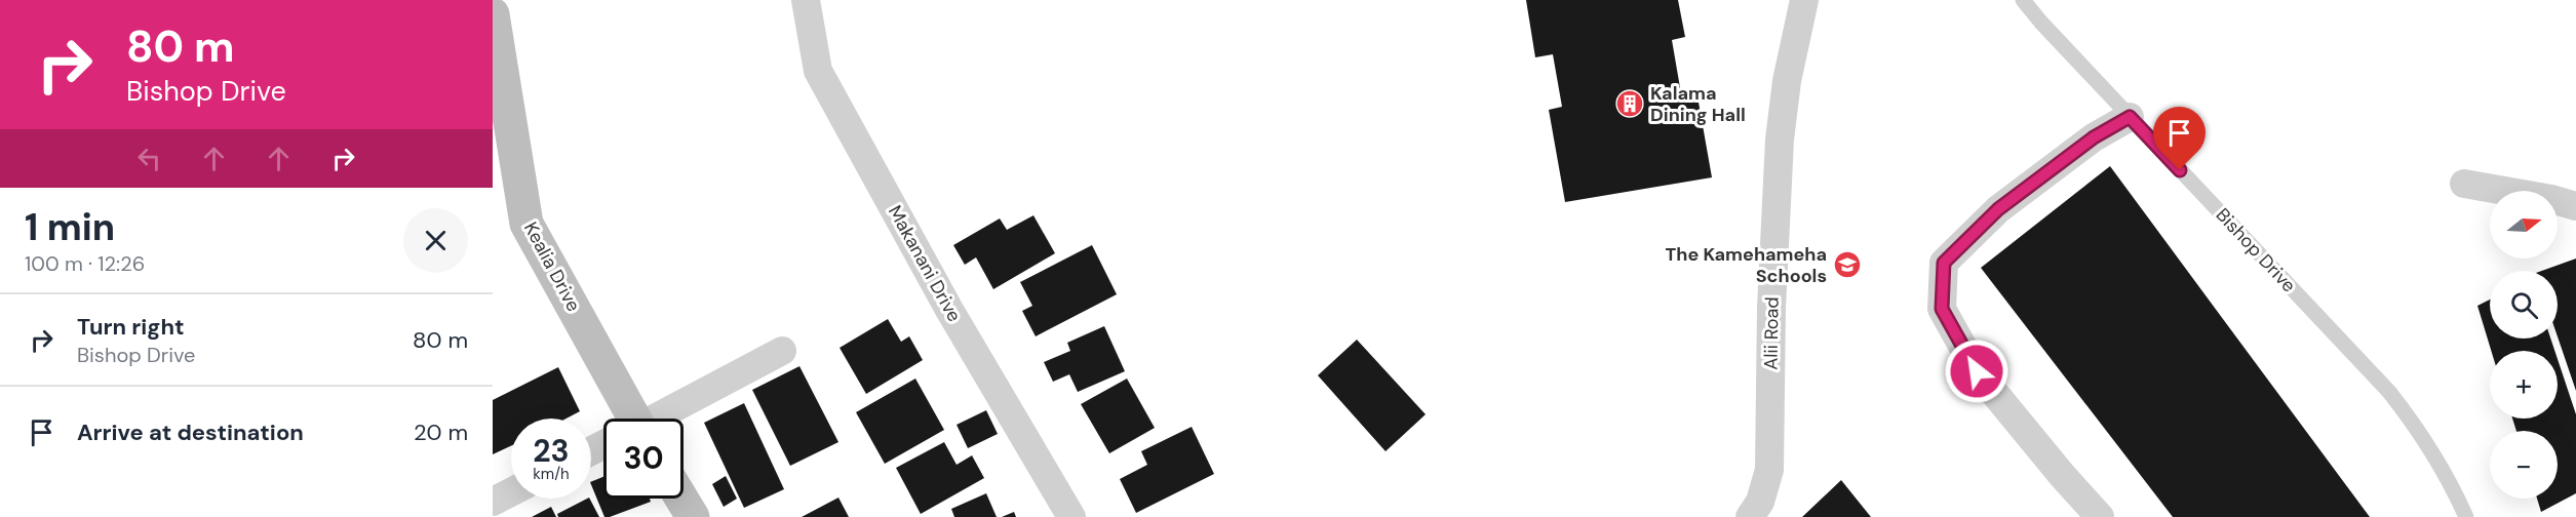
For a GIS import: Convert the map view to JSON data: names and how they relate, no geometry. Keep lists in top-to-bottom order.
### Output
{
  "streets": {
    "street": ["Makanani Drive", "Kealia Drive", "Alii Road"],
    "lane": ["Bishop Drive"]
  },
  "places": {
    "building": ["Kalama Dining Hall"],
    "school or university": ["The Kamehameha Schools"]
  },
  "north": "right",
  "page": {
    "turn": ["80 m", "Bishop Drive"],
    "heading": ["1 min", "100 m · 12:26"],
    "map_buttons": ["+", "−"],
    "list": [
      {
        "name": "Turn right",
        "note": "Bishop Drive",
        "value": "80 m"
      },
      {
        "name": "Arrive at destination",
        "value": "20 m"
      }
    ],
    "speed": "23 km/h",
    "limit": "30"
  }
}
